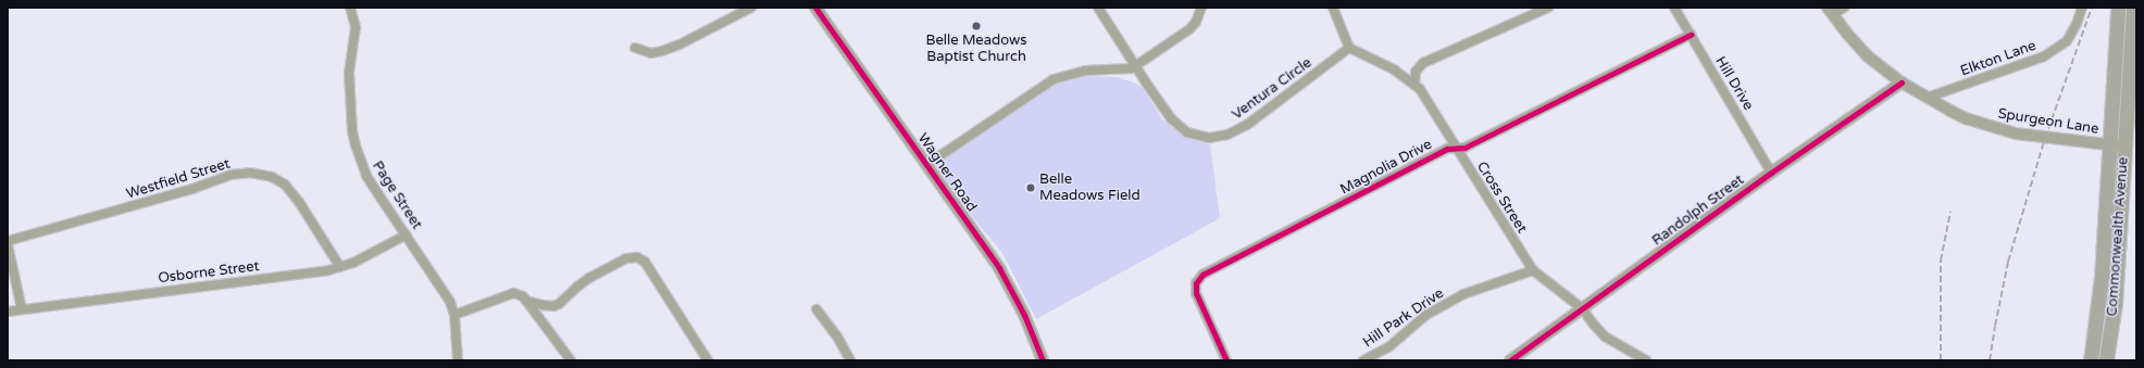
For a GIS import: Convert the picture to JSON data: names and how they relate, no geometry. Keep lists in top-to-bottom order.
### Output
{
  "streets": {
    "highway": ["Commonwealth Avenue"],
    "street": [
      "Elkton Lane",
      "Hill Drive",
      "Ventura Circle",
      "Spurgeon Lane",
      "Magnolia Drive",
      "Wagner Road",
      "Westfield Street",
      "Page Street",
      "Cross Street",
      "Randolph Street",
      "Osborne Street",
      "Hill Park Drive"
    ]
  },
  "crossings": [
    ["Elkton Lane", "Spurgeon Lane"],
    ["Hill Drive", "Magnolia Drive"],
    ["Hill Drive", "Randolph Street"],
    ["Ventura Circle", "Cross Street"],
    ["Spurgeon Lane", "Randolph Street"],
    ["Spurgeon Lane", "Commonwealth Avenue"],
    ["Magnolia Drive", "Cross Street"],
    ["Westfield Street", "Osborne Street"],
    ["Page Street", "Osborne Street"],
    ["Cross Street", "Randolph Street"],
    ["Cross Street", "Hill Park Drive"]
  ],
  "places": ["Belle Meadows Baptist Church", "Belle Meadows Field"]
}
